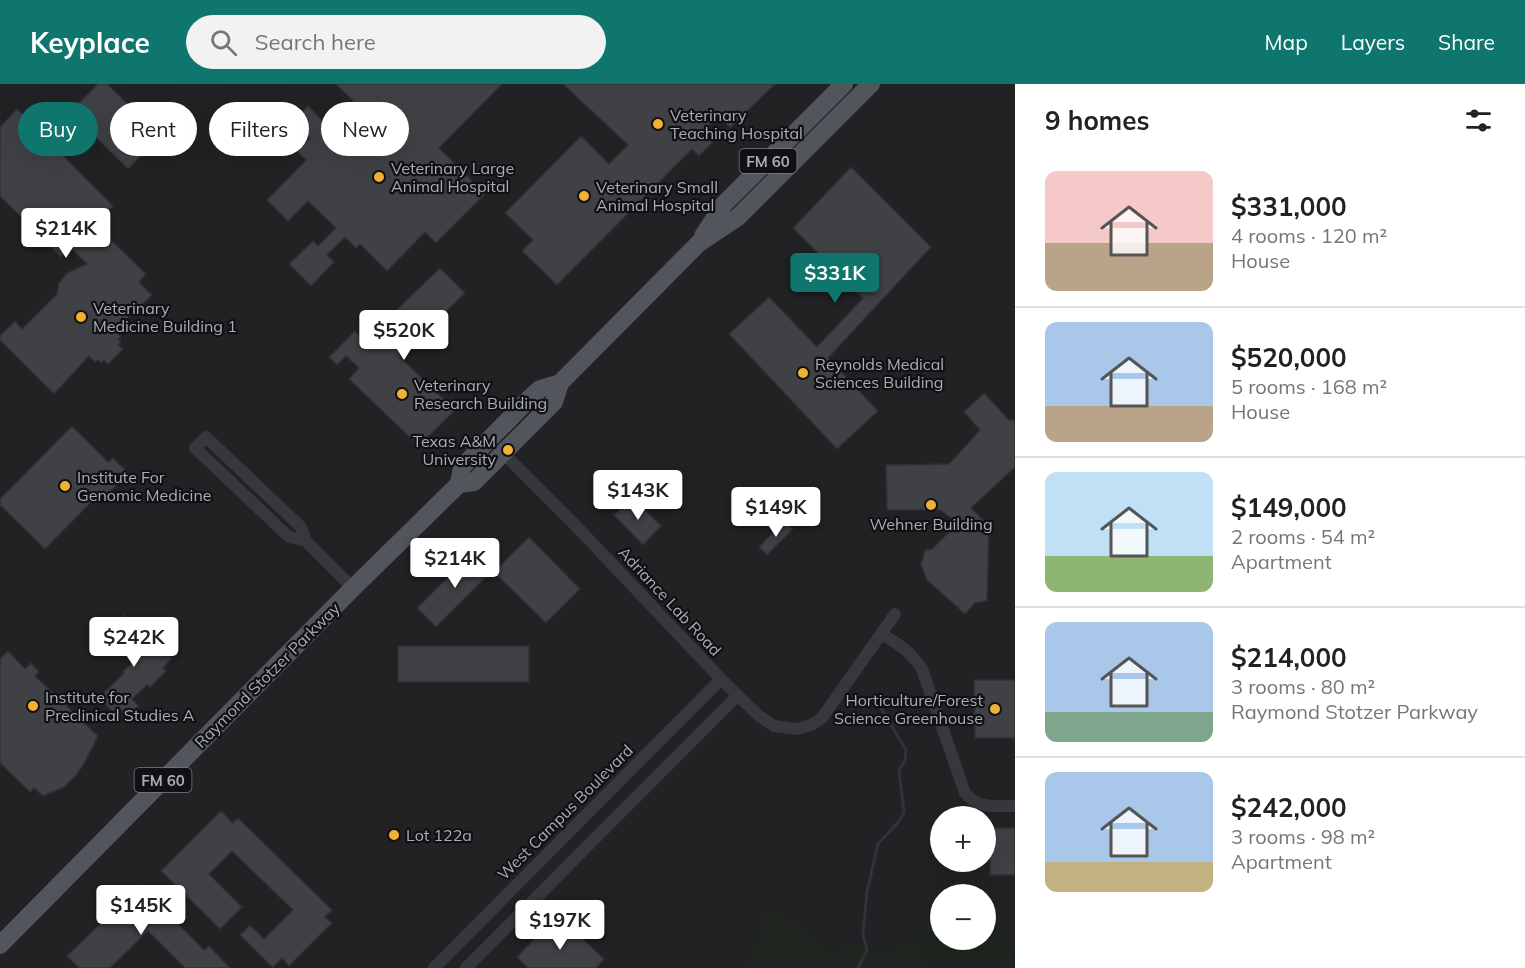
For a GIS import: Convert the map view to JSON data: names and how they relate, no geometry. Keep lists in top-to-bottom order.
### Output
{
  "streets": {
    "main road": ["FM 60", "Raymond Stotzer Parkway"],
    "street": ["Adriance Lab Road", "West Campus Boulevard"]
  },
  "crossings": [
    ["Adriance Lab Road", "Raymond Stotzer Parkway"],
    ["Adriance Lab Road", "West Campus Boulevard"]
  ],
  "places": [
    "Veterinary Teaching Hospital",
    "Veterinary Large Animal Hospital",
    "Veterinary Small Animal Hospital",
    "Veterinary Medicine Building 1",
    "Reynolds Medical Sciences Building",
    "Veterinary Research Building",
    "Texas A&M University",
    "Institute For Genomic Medicine",
    "Wehner Building",
    "Institute for Preclinical Studies A",
    "Horticulture/Forest Science Greenhouse",
    "Lot 122a"
  ],
  "page": {
    "header": "Keyplace",
    "search": "Search here",
    "nav": ["Map", "Layers", "Share"],
    "heading": "9 homes",
    "chip": [
      "Buy",
      "Rent",
      "Filters",
      "New"
    ],
    "list": [
      {
        "name": "$331,000",
        "note": "4 rooms · 120 m² · House"
      },
      {
        "name": "$520,000",
        "note": "5 rooms · 168 m² · House"
      },
      {
        "name": "$149,000",
        "note": "2 rooms · 54 m² · Apartment"
      },
      {
        "name": "$214,000",
        "note": "3 rooms · 80 m² · Raymond Stotzer Parkway"
      },
      {
        "name": "$242,000",
        "note": "3 rooms · 98 m² · Apartment"
      }
    ],
    "price": [
      "$214K",
      "$331K",
      "$520K",
      "$143K",
      "$149K",
      "$214K",
      "$242K",
      "$145K",
      "$197K"
    ],
    "map_buttons": ["+", "−"]
  }
}
